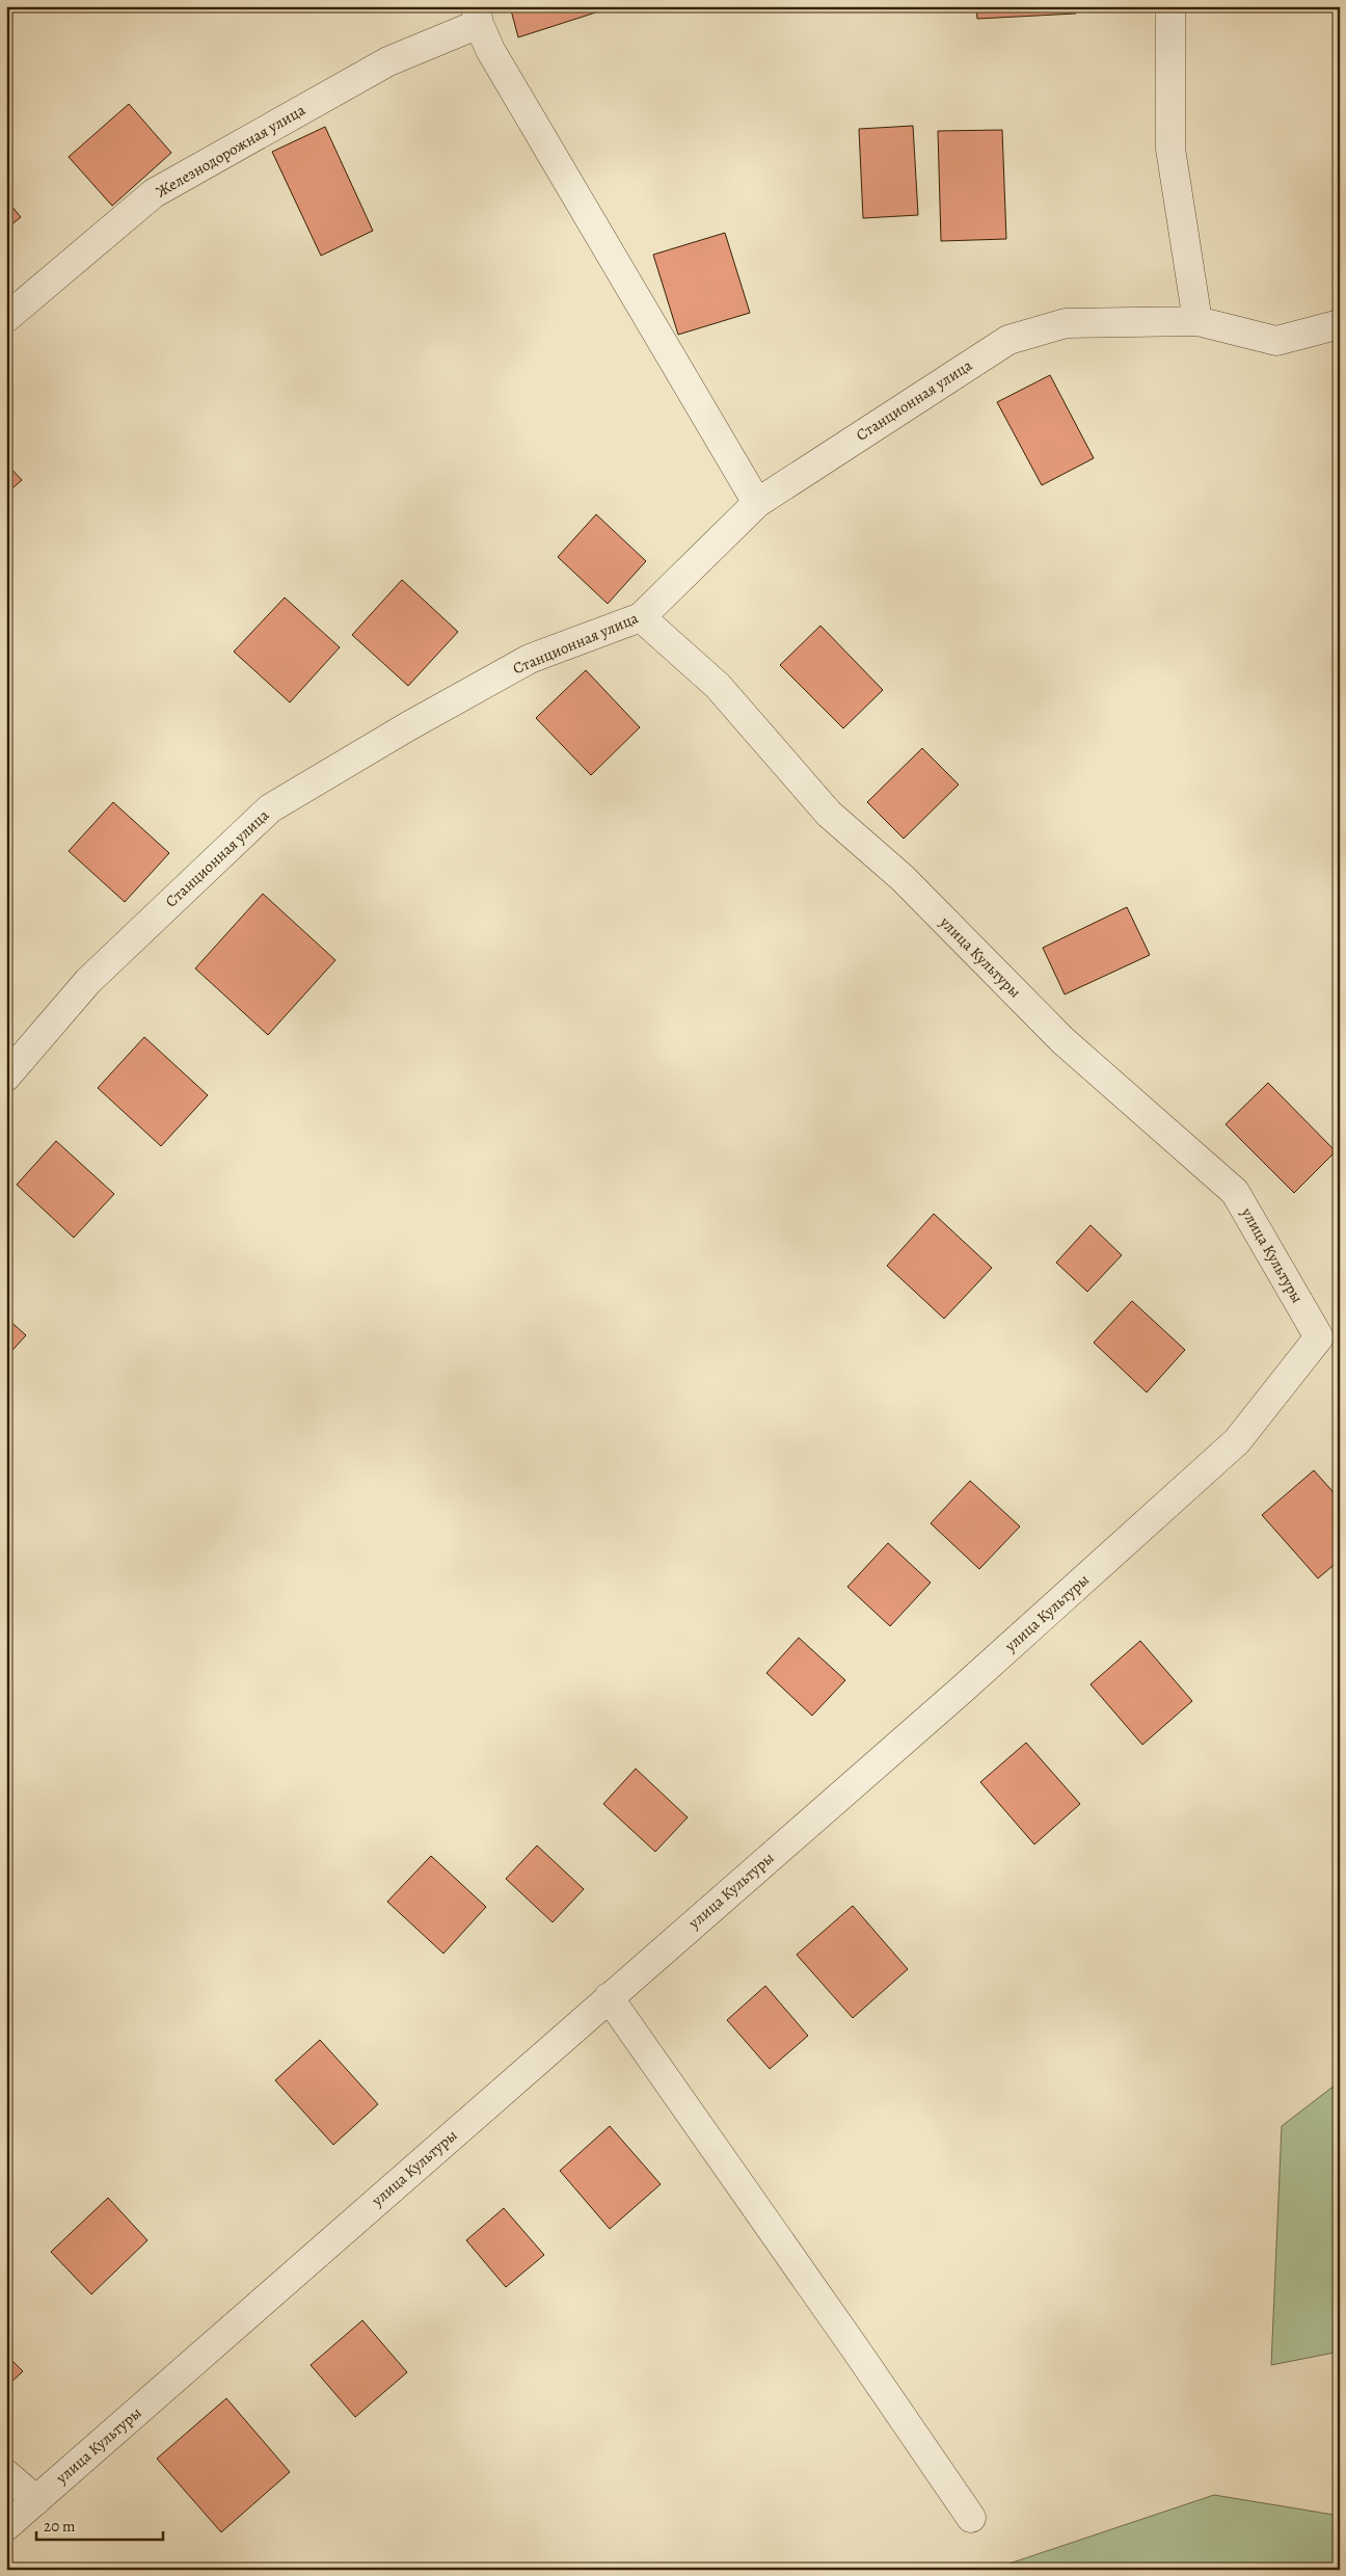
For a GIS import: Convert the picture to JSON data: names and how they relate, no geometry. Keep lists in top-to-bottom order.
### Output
{
  "streets": {
    "street": ["Железнодорожная улица", "Станционная улица", "улица Культуры"]
  },
  "crossings": [
    ["Станционная улица", "улица Культуры"]
  ],
  "scale_bar": "20 m"
}
